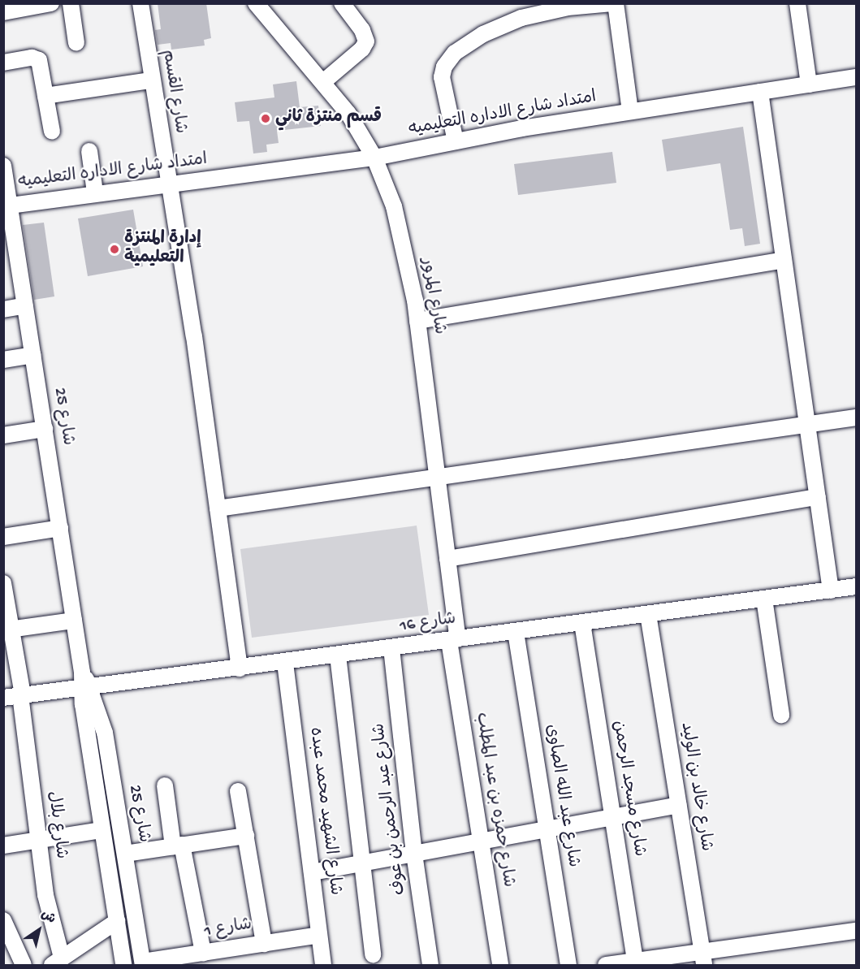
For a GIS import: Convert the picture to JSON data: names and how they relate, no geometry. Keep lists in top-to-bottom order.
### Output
{
  "streets": {
    "street": [
      "شارع القسم",
      "امتداد شارع الاداره التعليميه",
      "شارع المرور",
      "شارع 25",
      "شارع 16",
      "شارع خالد بن الوليد",
      "شارع مسجد الرحمن",
      "شارع عبد الله الصاوى",
      "شارع حمزه بن عبد المطلب",
      "شارع عبد الرحمن بن عوف",
      "شارع الشهيد محمد عبده",
      "شارع بلال",
      "شارع 1"
    ]
  },
  "crossings": [
    ["شارع القسم", "امتداد شارع الاداره التعليميه"],
    ["شارع القسم", "شارع 16"],
    ["امتداد شارع الاداره التعليميه", "شارع المرور"],
    ["امتداد شارع الاداره التعليميه", "شارع 25"],
    ["شارع المرور", "شارع 16"],
    ["شارع المرور", "شارع حمزه بن عبد المطلب"],
    ["شارع 25", "شارع 16"],
    ["شارع 25", "شارع 1"],
    ["شارع 16", "شارع خالد بن الوليد"],
    ["شارع 16", "شارع مسجد الرحمن"],
    ["شارع 16", "شارع عبد الله الصاوى"],
    ["شارع 16", "شارع حمزه بن عبد المطلب"],
    ["شارع 16", "شارع عبد الرحمن بن عوف"],
    ["شارع 16", "شارع الشهيد محمد عبده"],
    ["شارع 16", "شارع بلال"],
    ["شارع الشهيد محمد عبده", "شارع 1"]
  ],
  "places": ["قسم منتزة ثاني", "إدارة المنتزة التعليمية"],
  "north": "top right"
}
